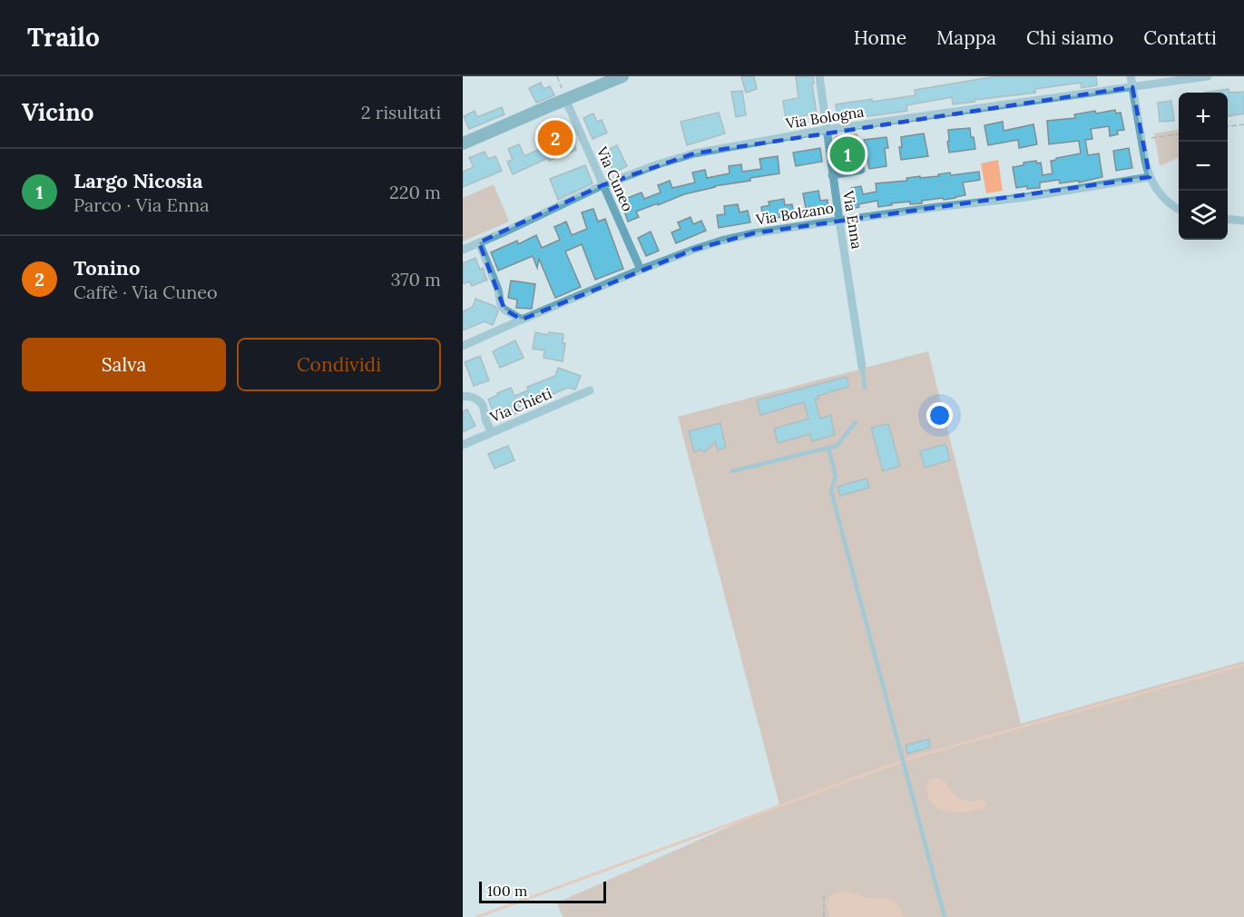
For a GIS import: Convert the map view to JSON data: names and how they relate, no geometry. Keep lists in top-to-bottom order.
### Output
{
  "streets": {
    "street": [
      "Via Bologna",
      "Via Cuneo",
      "Via Bolzano",
      "Via Enna",
      "Via Chieti"
    ]
  },
  "crossings": [
    ["Via Bologna", "Via Cuneo"],
    ["Via Bologna", "Via Enna"],
    ["Via Cuneo", "Via Bolzano"],
    ["Via Bolzano", "Via Enna"]
  ],
  "scale_bar": "100 m",
  "page": {
    "header": "Trailo",
    "nav": [
      "Home",
      "Mappa",
      "Chi siamo",
      "Contatti"
    ],
    "heading": ["Vicino", "2 risultati"],
    "map_buttons": ["+", "−"],
    "pins": ["2", "1"],
    "list": [
      {
        "mark": "1",
        "name": "Largo Nicosia",
        "note": "Parco · Via Enna",
        "value": "220 m"
      },
      {
        "mark": "2",
        "name": "Tonino",
        "note": "Caffè · Via Cuneo",
        "value": "370 m"
      }
    ],
    "buttons": ["Salva", "Condividi"],
    "scale": "100 m"
  }
}
